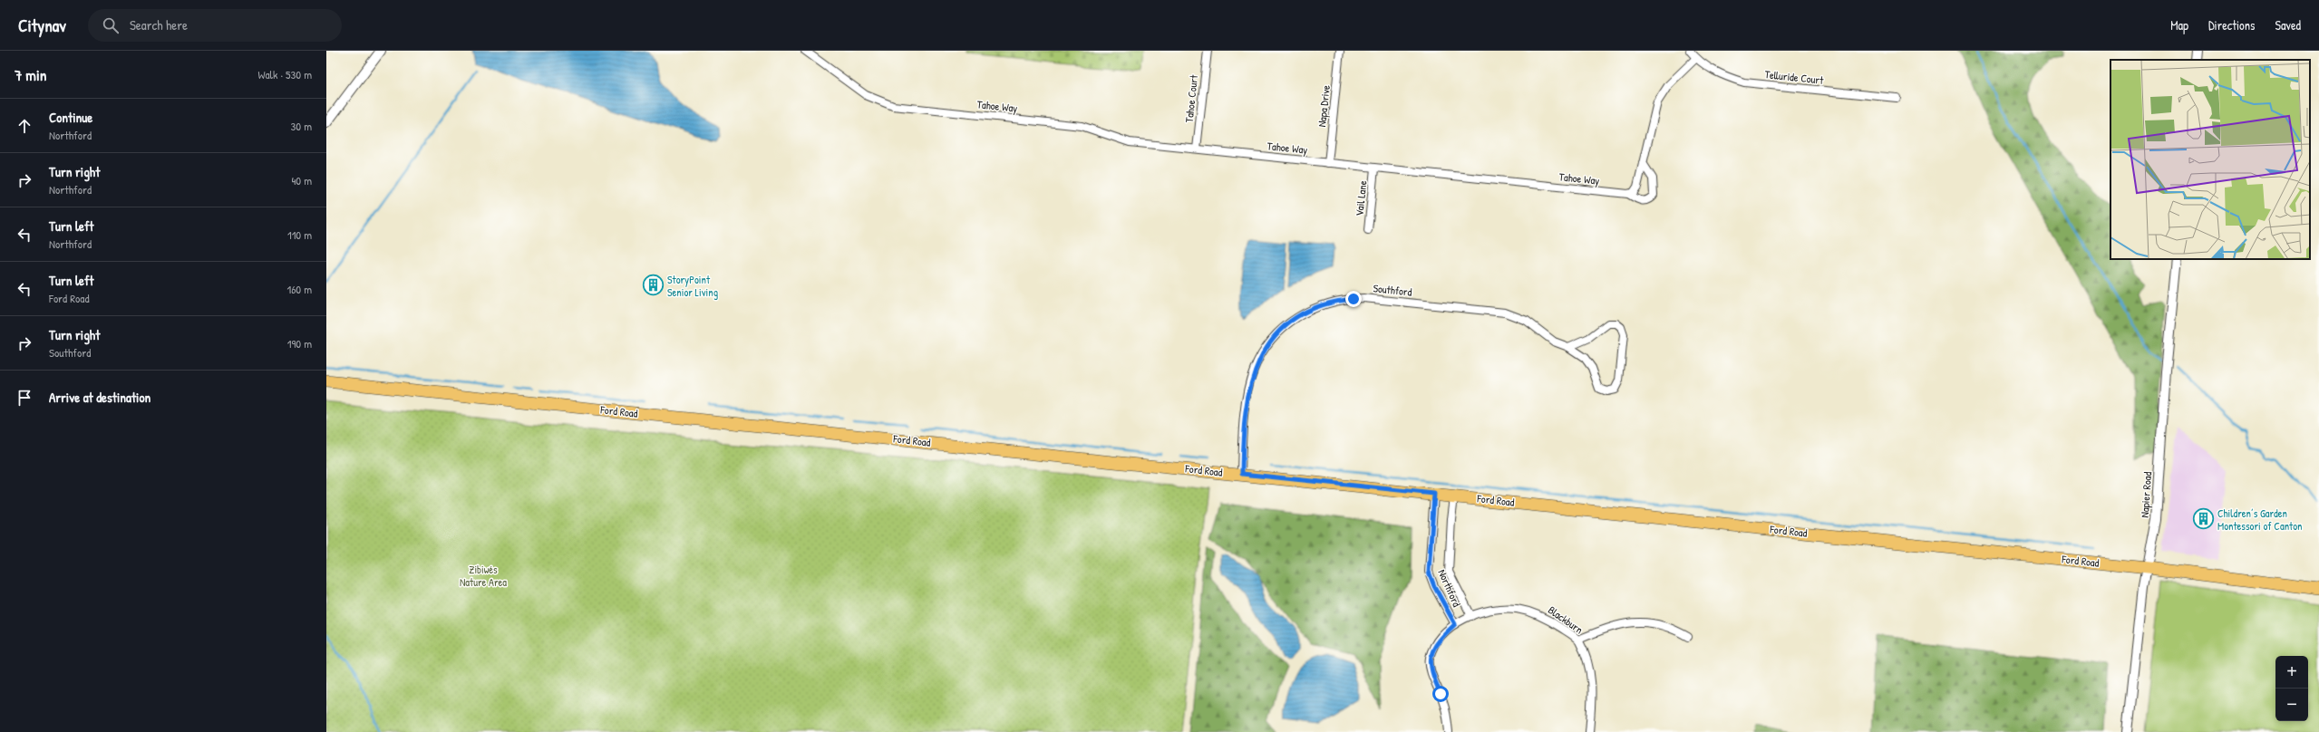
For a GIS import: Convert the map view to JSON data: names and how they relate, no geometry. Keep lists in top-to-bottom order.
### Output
{
  "streets": {
    "main road": ["Ford Road"],
    "street": [
      "Telluride Court",
      "Tahoe Court",
      "Tahoe Way",
      "Napa Drive",
      "Vail Lane",
      "Southford",
      "Napier Road",
      "Northford",
      "Blackburn"
    ]
  },
  "crossings": [
    ["Tahoe Court", "Tahoe Way"],
    ["Tahoe Way", "Napa Drive"],
    ["Tahoe Way", "Vail Lane"],
    ["Southford", "Ford Road"],
    ["Ford Road", "Napier Road"],
    ["Ford Road", "Northford"],
    ["Northford", "Blackburn"]
  ],
  "parks": ["Zibiwés Nature Area"],
  "places": {
    "building": ["StoryPoint Senior Living", "Children’s Garden Montessori of Canton"]
  },
  "page": {
    "header": "Citynav",
    "search": "Search here",
    "nav": ["Map", "Directions", "Saved"],
    "heading": ["7 min", "Walk · 530 m"],
    "list": [
      ["Continue", "Northford", "30 m"],
      ["Turn right", "Northford", "40 m"],
      ["Turn left", "Northford", "110 m"],
      ["Turn left", "Ford Road", "160 m"],
      ["Turn right", "Southford", "190 m"],
      "Arrive at destination"
    ],
    "map_buttons": ["+", "−"]
  }
}
